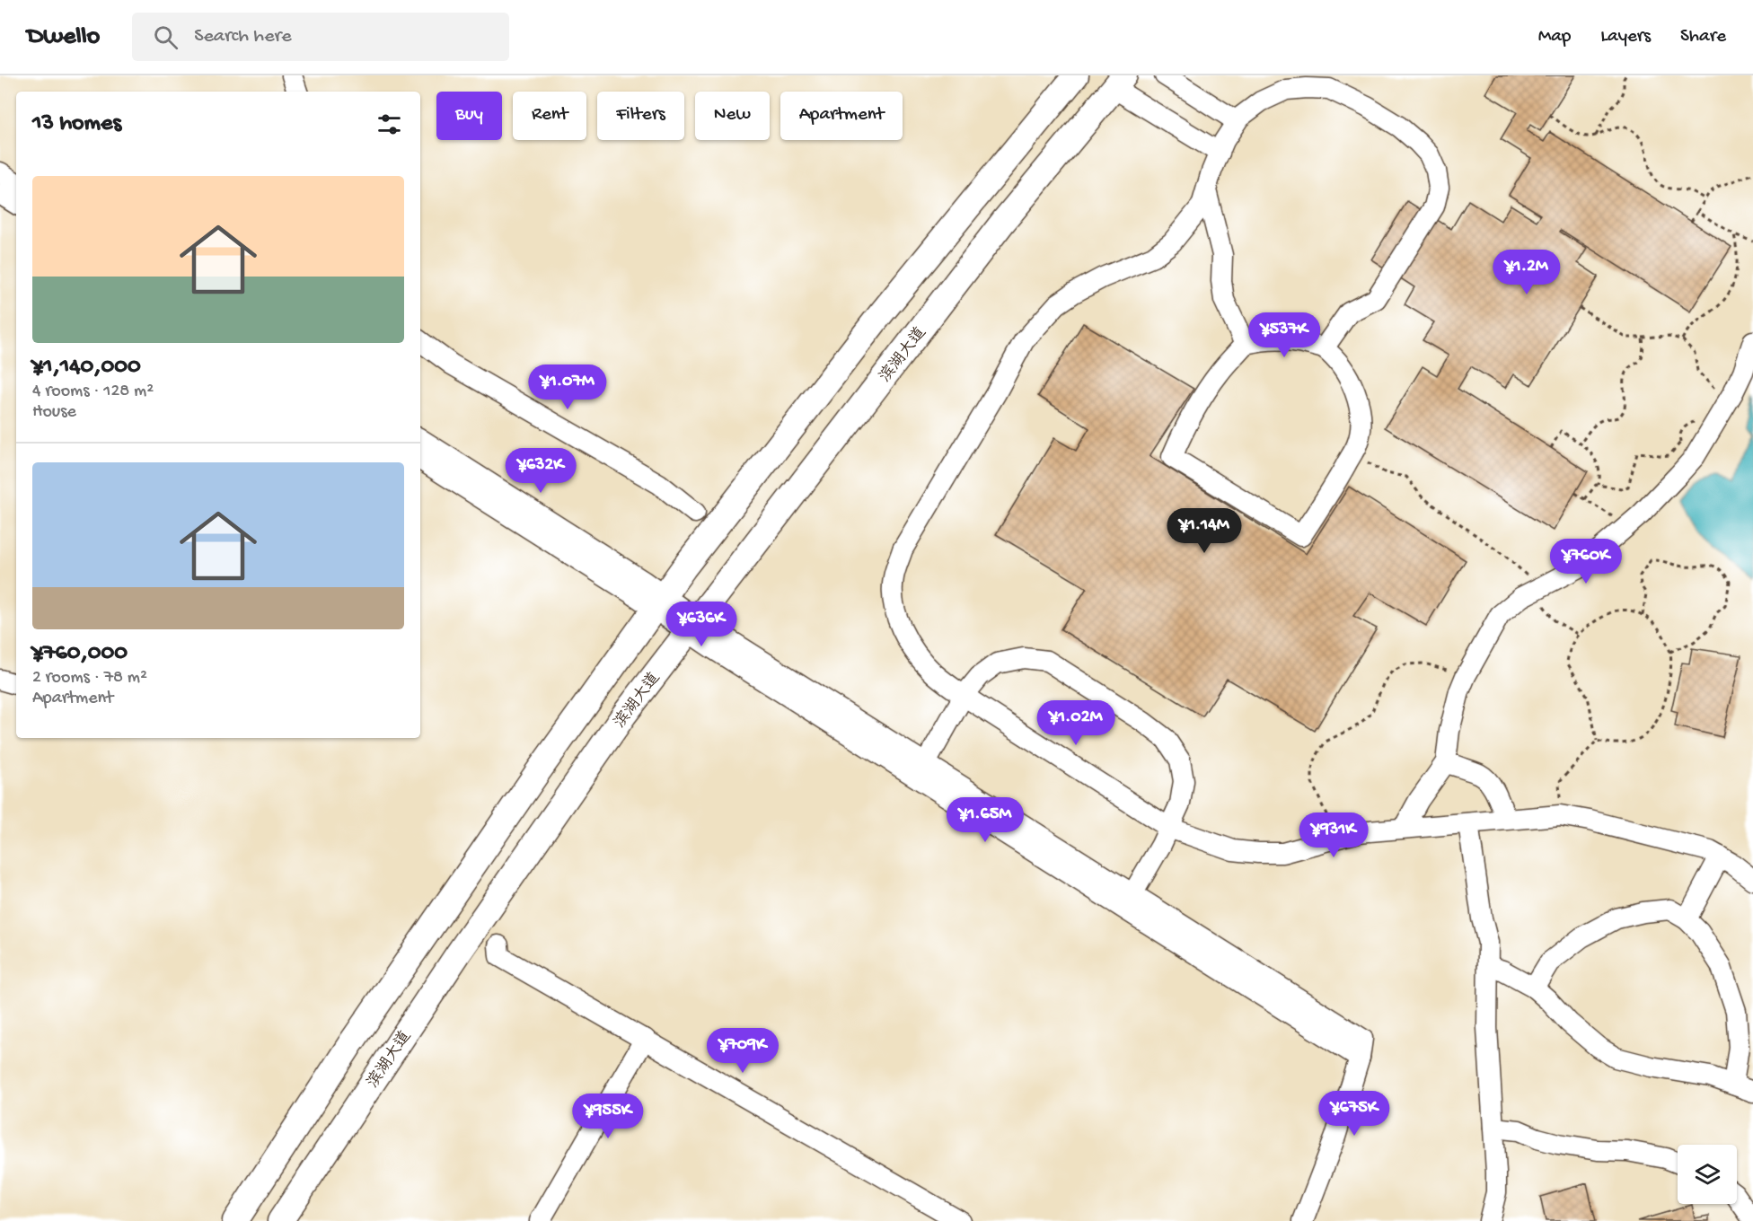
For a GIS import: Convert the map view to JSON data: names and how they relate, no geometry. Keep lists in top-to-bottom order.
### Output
{
  "streets": {
    "main road": ["滨湖大道"]
  },
  "page": {
    "header": "Dwello",
    "search": "Search here",
    "nav": ["Map", "Layers", "Share"],
    "chip": [
      "Buy",
      "Rent",
      "Filters",
      "New",
      "Apartment"
    ],
    "heading": "13 homes",
    "list": [
      {
        "name": "¥1,140,000",
        "note": "4 rooms · 128 m² · House"
      },
      {
        "name": "¥760,000",
        "note": "2 rooms · 78 m² · Apartment"
      }
    ],
    "price": [
      "¥1.2M",
      "¥537K",
      "¥1.07M",
      "¥632K",
      "¥1.14M",
      "¥760K",
      "¥636K",
      "¥1.02M",
      "¥1.65M",
      "¥931K",
      "¥709K",
      "¥675K",
      "¥955K"
    ]
  }
}
